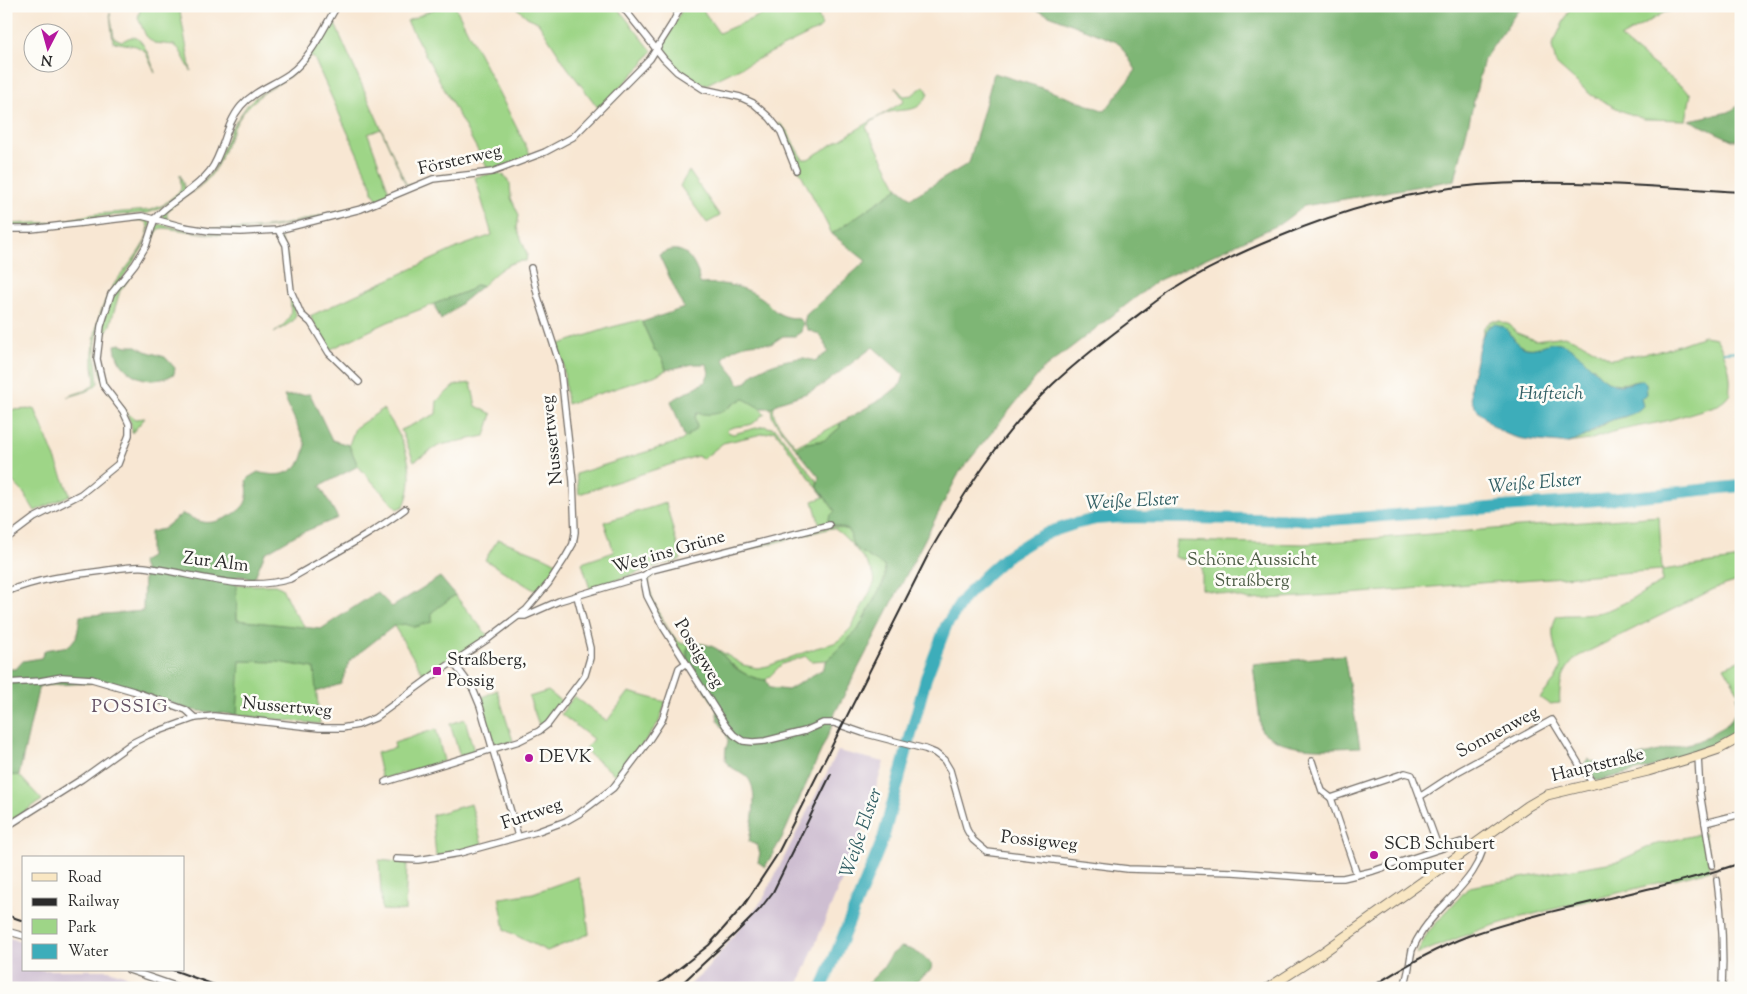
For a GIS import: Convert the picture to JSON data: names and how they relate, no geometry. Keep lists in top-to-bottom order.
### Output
{
  "streets": {
    "main road": ["Hauptstraße"],
    "street": [
      "Försterweg",
      "Nussertweg",
      "Weg ins Grüne",
      "Zur Alm",
      "Possigweg",
      "Sonnenweg",
      "Furtweg"
    ]
  },
  "crossings": [
    ["Nussertweg", "Weg ins Grüne"],
    ["Weg ins Grüne", "Possigweg"],
    ["Possigweg", "Hauptstraße"],
    ["Possigweg", "Furtweg"],
    ["Sonnenweg", "Hauptstraße"]
  ],
  "districts": ["POSSIG"],
  "water": ["Hufteich", "Weiße Elster"],
  "parks": ["Schöne Aussicht Straßberg"],
  "places": {
    "transit": ["Straßberg, Possig"],
    "other": ["DEVK", "SCB Schubert Computer"]
  },
  "legend": [
    "Road",
    "Railway",
    "Park",
    "Water"
  ],
  "north": "bottom"
}
